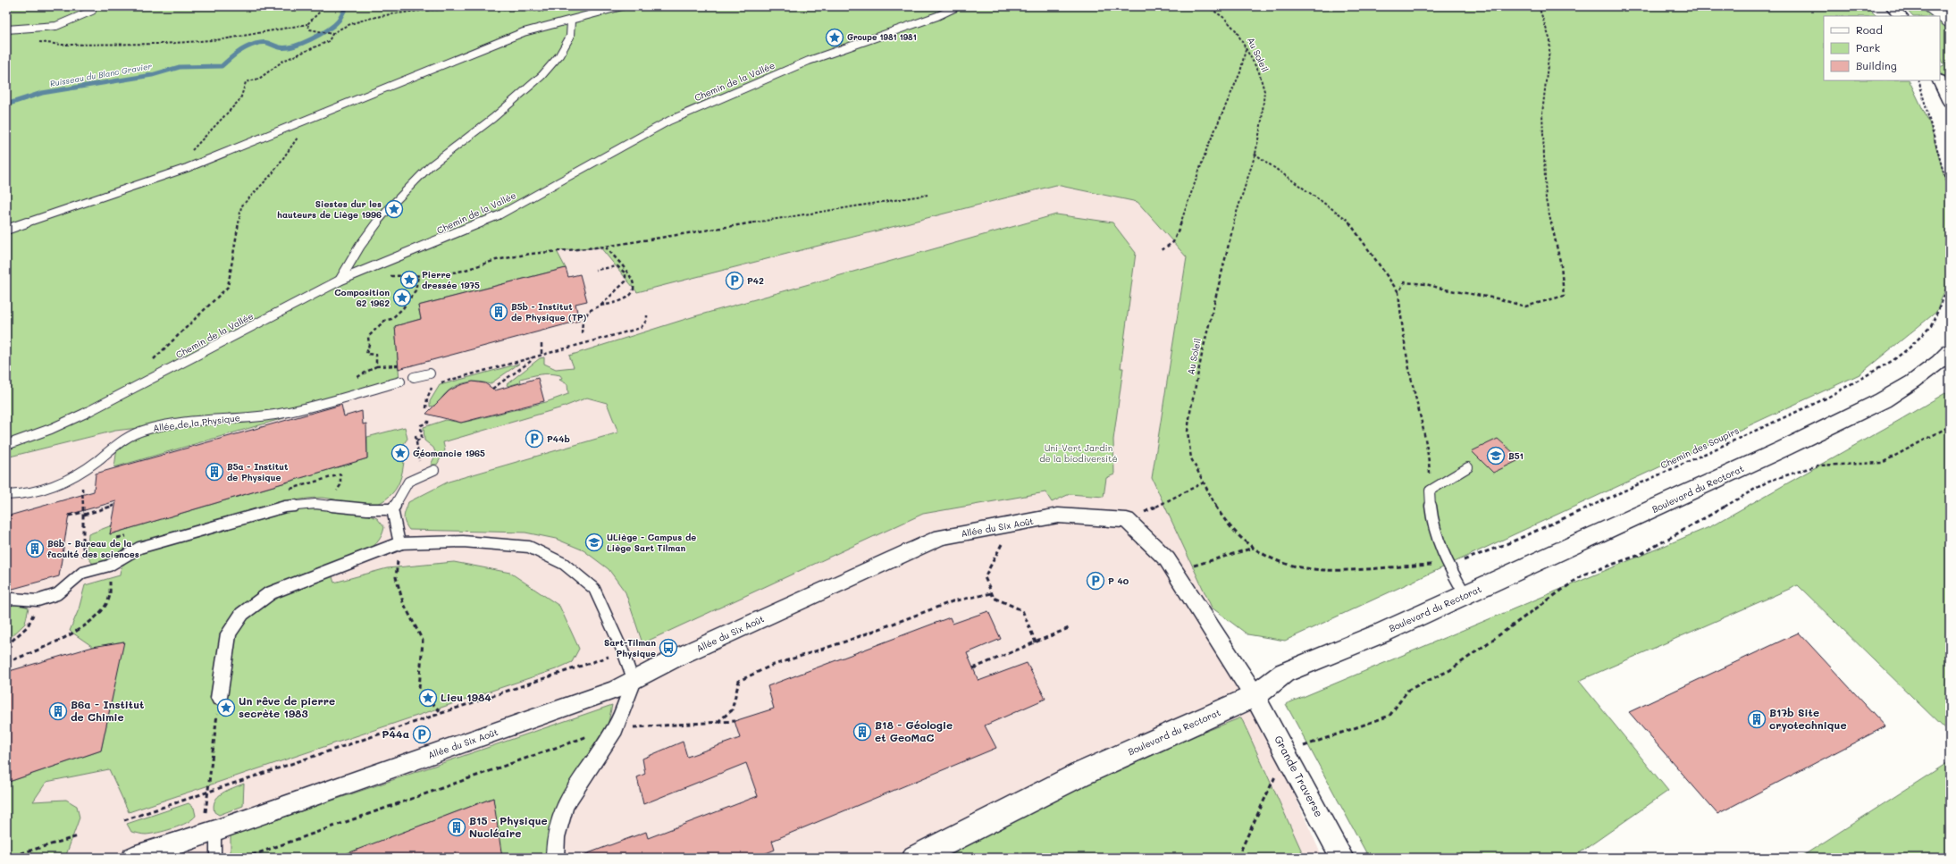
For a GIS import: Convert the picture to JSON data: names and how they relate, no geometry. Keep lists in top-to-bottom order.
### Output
{
  "streets": {
    "main road": ["Boulevard du Rectorat"],
    "street": ["Allée du Six Août", "Grande Traverse"],
    "lane": ["Chemin de la Vallée", "Allée de la Physique"],
    "path": ["Au Soleil", "Chemin des Soupirs"]
  },
  "crossings": [
    ["Au Soleil", "Chemin des Soupirs"],
    ["Boulevard du Rectorat", "Grande Traverse"]
  ],
  "water": ["Ruisseau du Blanc Gravier"],
  "parks": ["Uni-Vert Jardin de la biodiversité"],
  "places": {
    "place": [
      "Groupe 1981 1981",
      "Siestes dur les hauteurs de Liège 1996",
      "Pierre dressée 1975",
      "Composition 62 1962",
      "Géomancie 1965",
      "Lieu 1984",
      "Un rêve de pierre secrète 1983"
    ],
    "parking": [
      "P42",
      "P44b",
      "P 40",
      "P44a"
    ],
    "building": [
      "B5b - Institut de Physique (TP)",
      "B5a - Institut de Physique",
      "B6b - Bureau de la faculté des sciences",
      "B6a - Institut de Chimie",
      "B17b Site cryotechnique",
      "B18 - Géologie et GeoMaC",
      "B15 - Physique Nucléaire"
    ],
    "school or university": ["B51", "ULiège - Campus de Liège Sart Tilman"],
    "bus stop": ["Sart-Tilman Physique"]
  },
  "legend": ["Road", "Park", "Building"]
}
